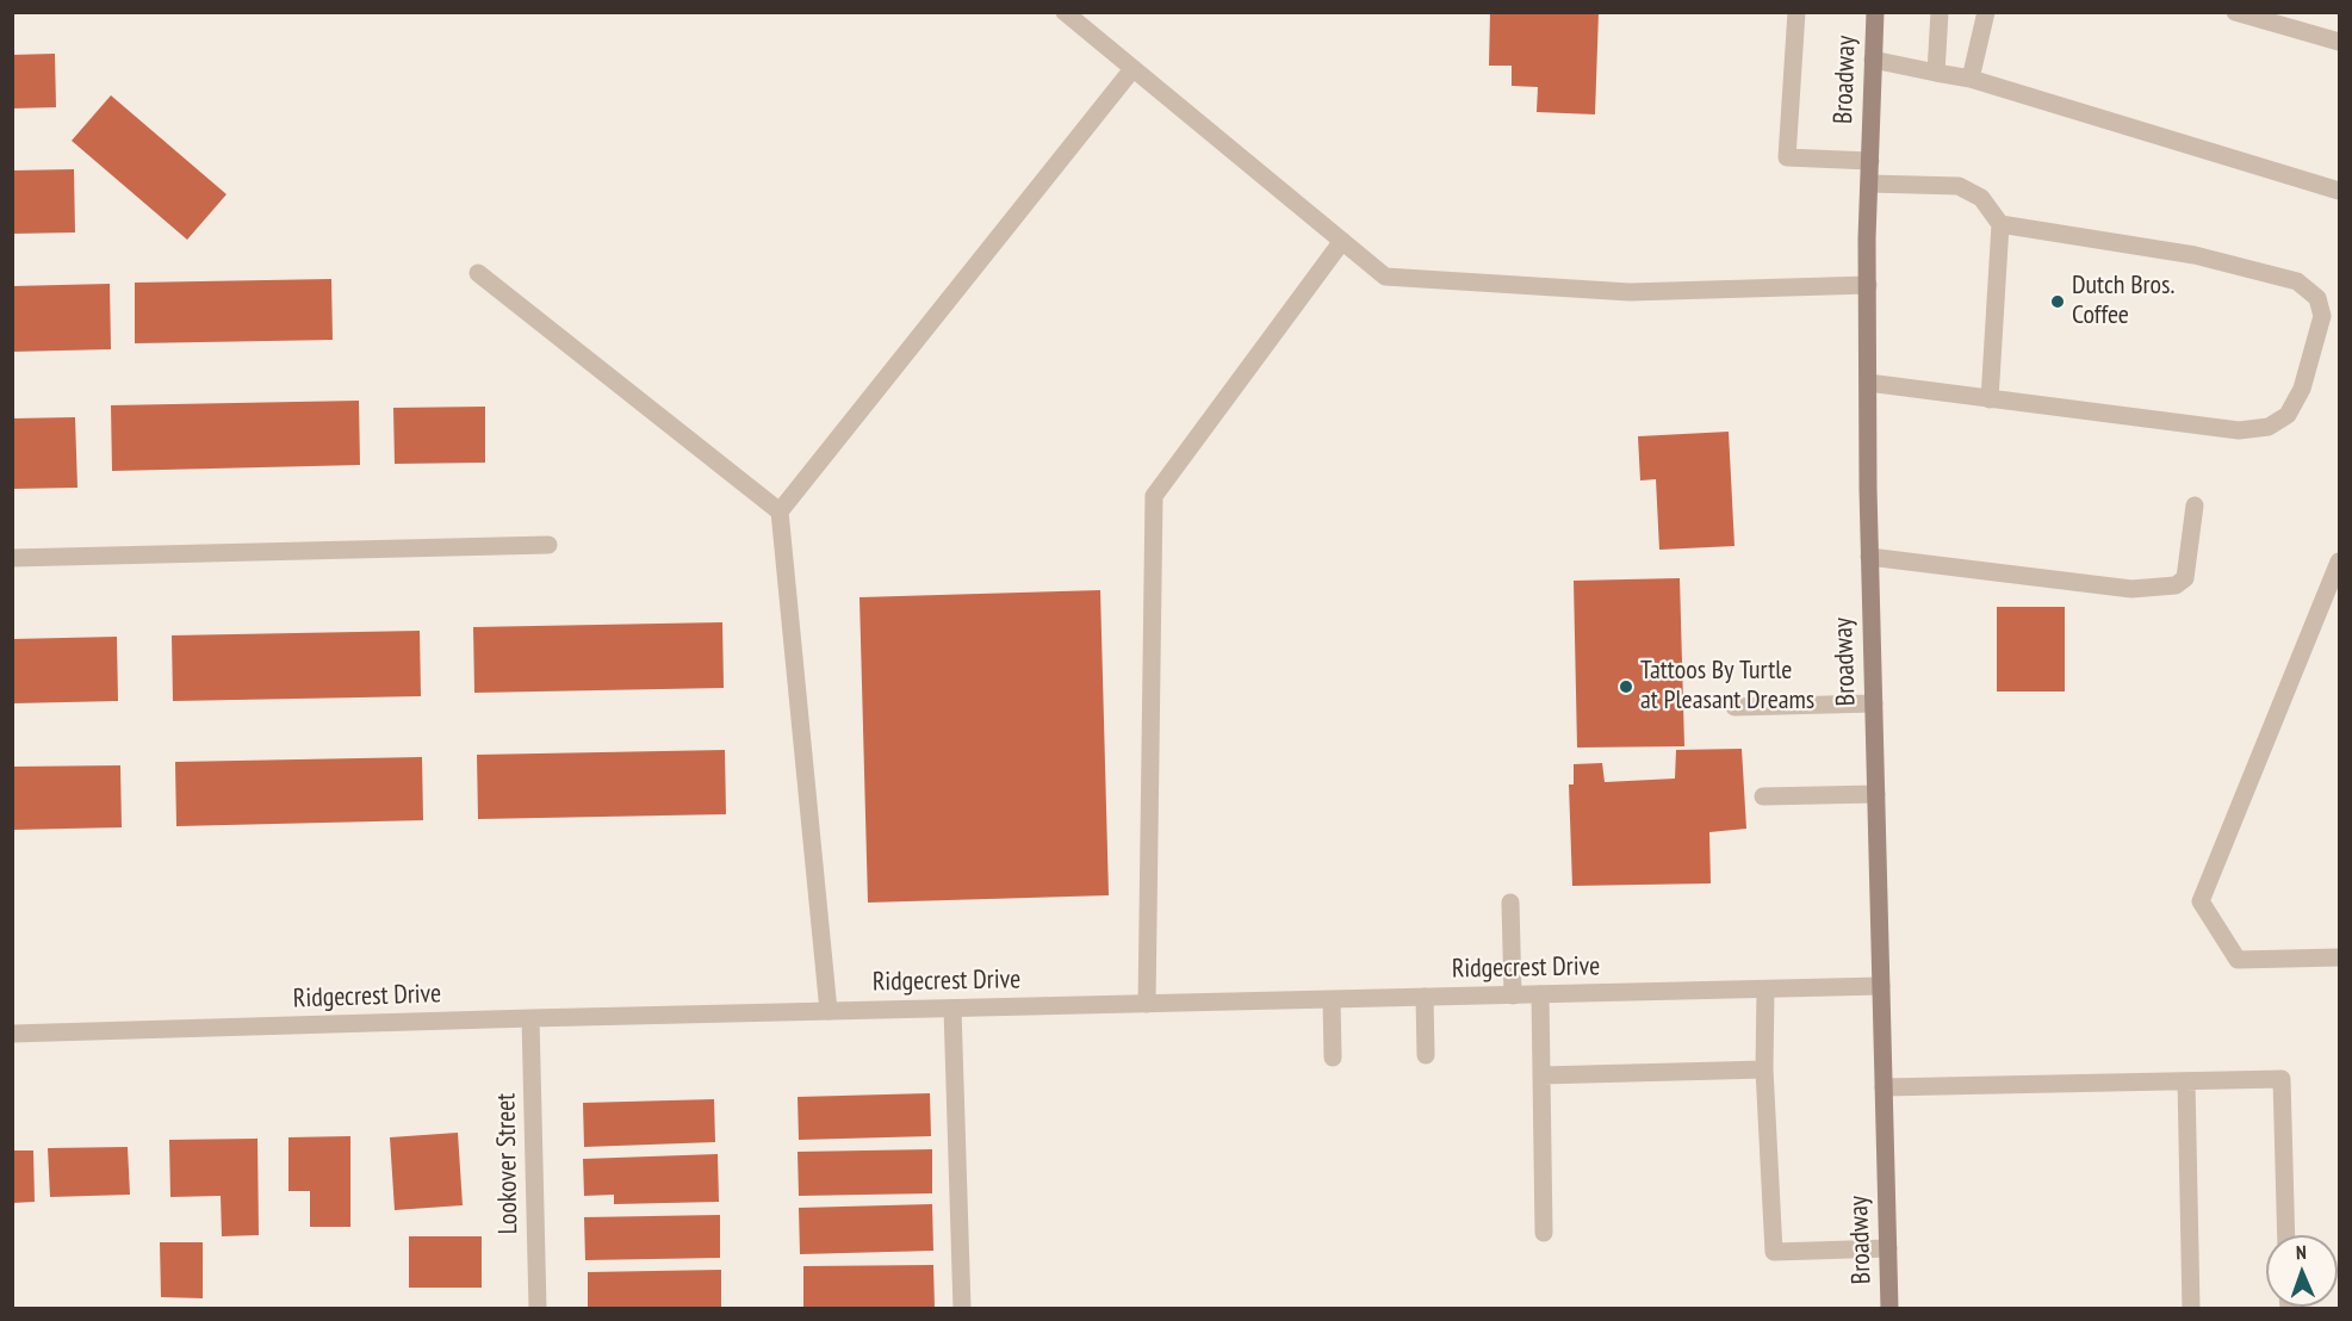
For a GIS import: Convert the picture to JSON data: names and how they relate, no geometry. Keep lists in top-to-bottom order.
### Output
{
  "streets": {
    "main road": ["Broadway"],
    "street": ["Ridgecrest Drive", "Lookover Street"]
  },
  "crossings": [
    ["Broadway", "Ridgecrest Drive"],
    ["Ridgecrest Drive", "Lookover Street"]
  ],
  "places": ["Dutch Bros. Coffee", "Tattoos By Turtle at Pleasant Dreams"],
  "north": "top"
}
